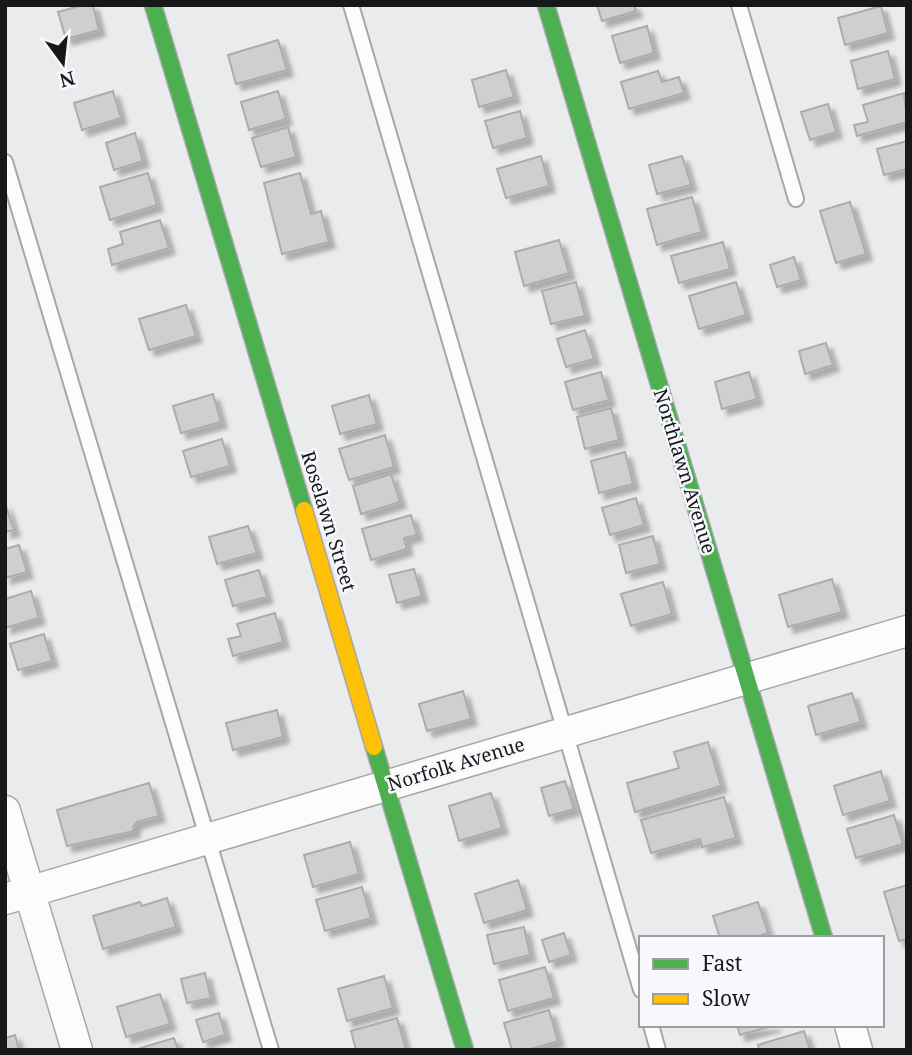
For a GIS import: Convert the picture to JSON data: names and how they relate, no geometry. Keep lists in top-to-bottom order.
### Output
{
  "streets": {
    "street": ["Northlawn Avenue", "Roselawn Street", "Norfolk Avenue"]
  },
  "crossings": [
    ["Northlawn Avenue", "Norfolk Avenue"],
    ["Roselawn Street", "Norfolk Avenue"]
  ],
  "legend": ["Fast", "Slow"],
  "north": "bottom"
}
